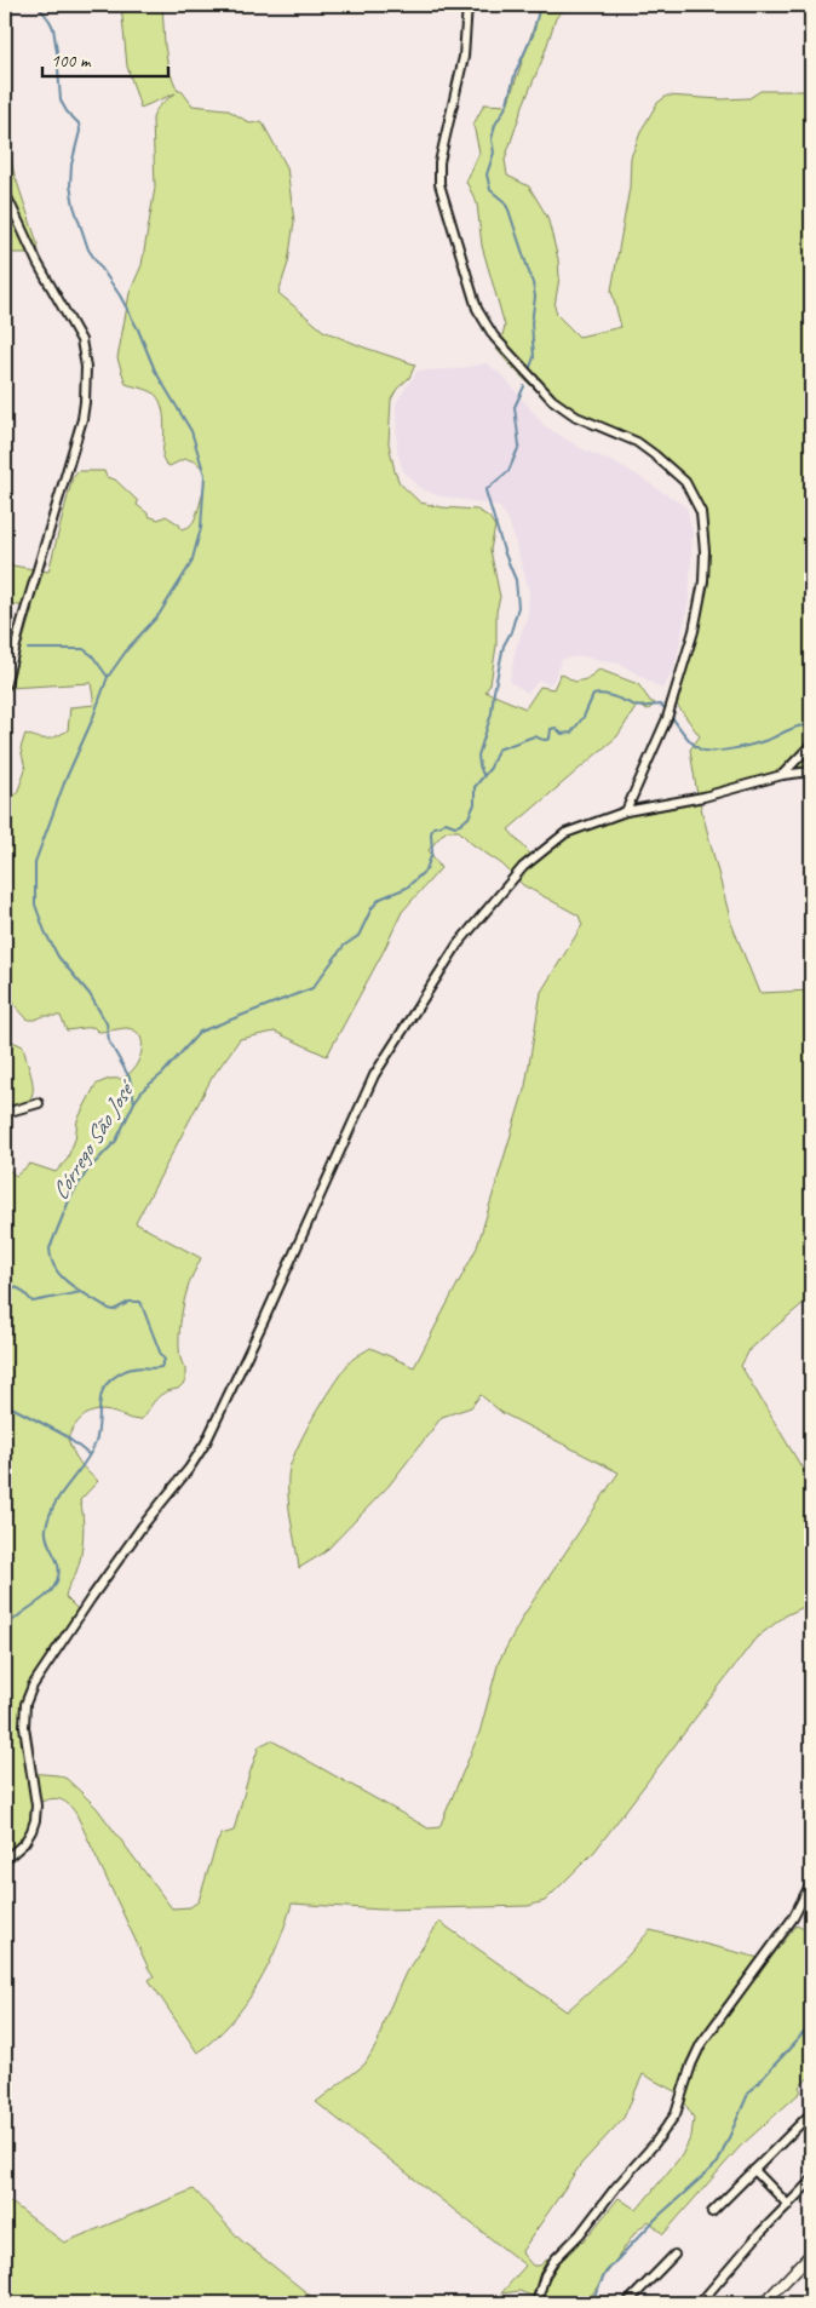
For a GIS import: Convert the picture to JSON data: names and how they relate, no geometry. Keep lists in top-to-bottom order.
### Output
{
  "water": ["Córrego São José"],
  "scale_bar": "100 m"
}
